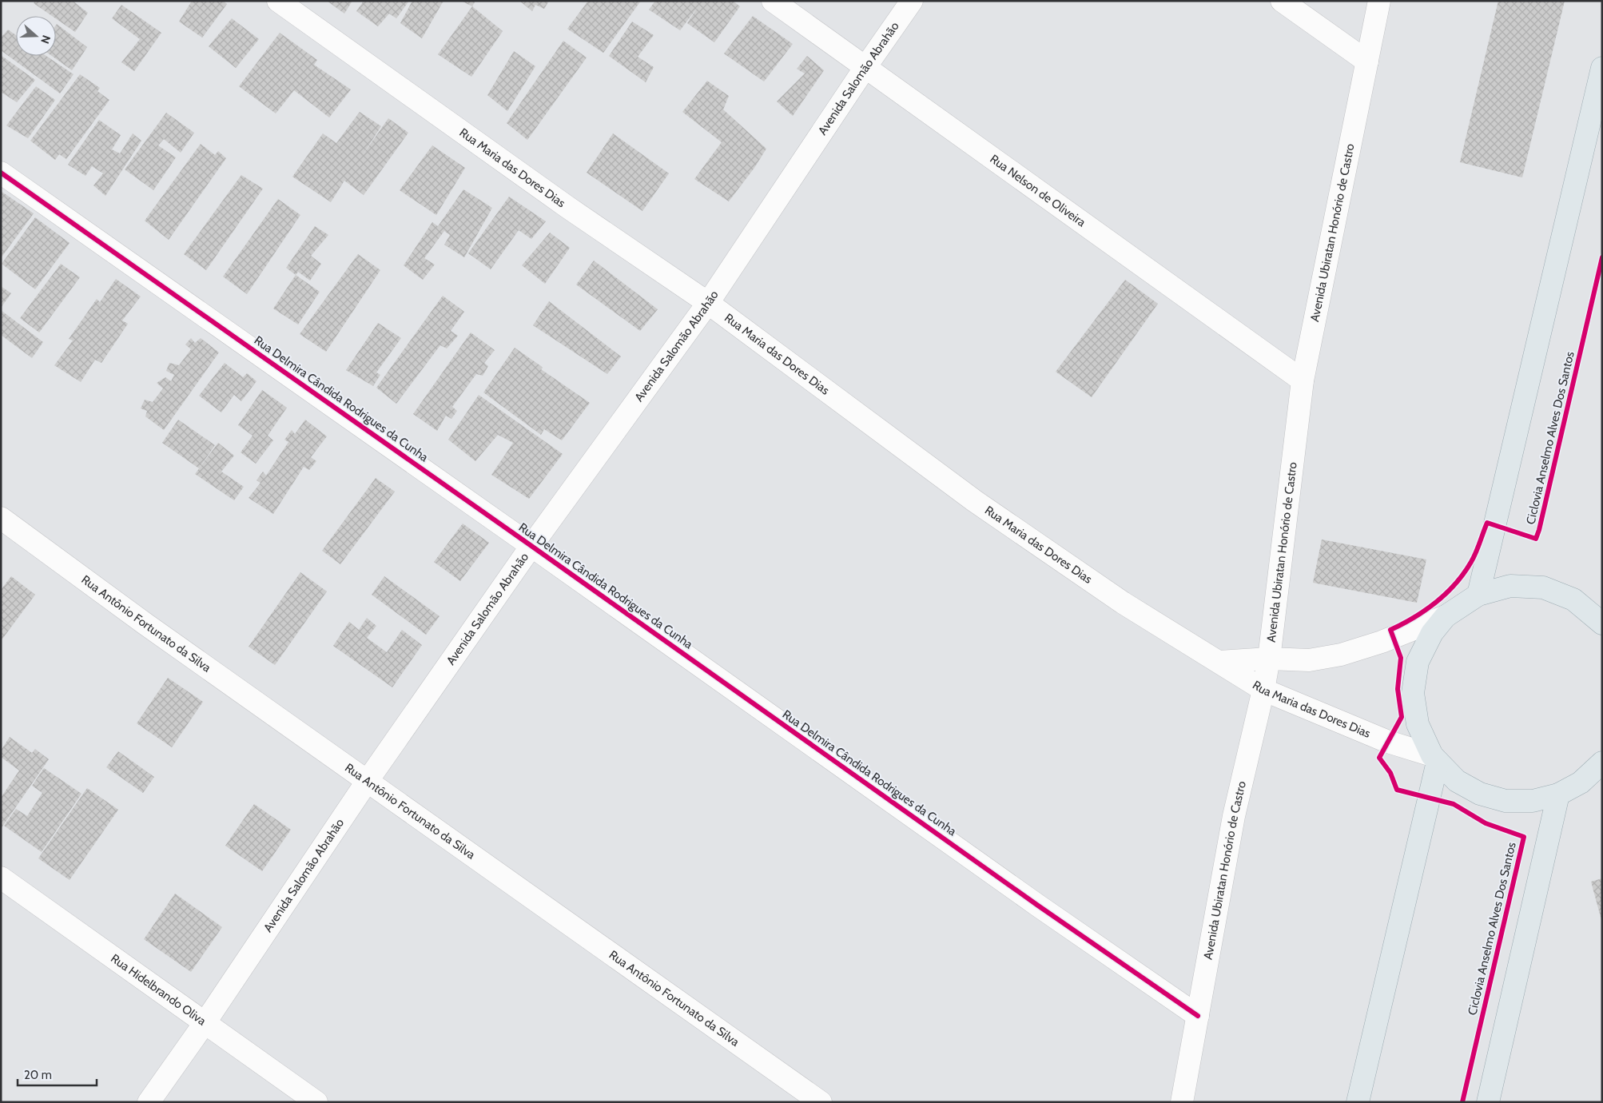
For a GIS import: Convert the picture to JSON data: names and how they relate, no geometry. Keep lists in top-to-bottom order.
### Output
{
  "streets": {
    "street": [
      "Avenida Salomão Abrahão",
      "Rua Maria das Dores Dias",
      "Rua Nelson de Oliveira",
      "Avenida Ubiratan Honório de Castro",
      "Rua Delmira Cândida Rodrigues da Cunha",
      "Rua Antônio Fortunato da Silva",
      "Rua Hidelbrando Oliva"
    ],
    "cycle path": ["Ciclovia Anselmo Alves Dos Santos"]
  },
  "crossings": [
    ["Avenida Salomão Abrahão", "Rua Maria das Dores Dias"],
    ["Avenida Salomão Abrahão", "Rua Nelson de Oliveira"],
    ["Avenida Salomão Abrahão", "Rua Delmira Cândida Rodrigues da Cunha"],
    ["Avenida Salomão Abrahão", "Rua Antônio Fortunato da Silva"],
    ["Avenida Salomão Abrahão", "Rua Hidelbrando Oliva"],
    ["Rua Maria das Dores Dias", "Avenida Ubiratan Honório de Castro"],
    ["Rua Nelson de Oliveira", "Avenida Ubiratan Honório de Castro"],
    ["Avenida Ubiratan Honório de Castro", "Rua Delmira Cândida Rodrigues da Cunha"]
  ],
  "scale_bar": "20 m",
  "north": "right"
}
